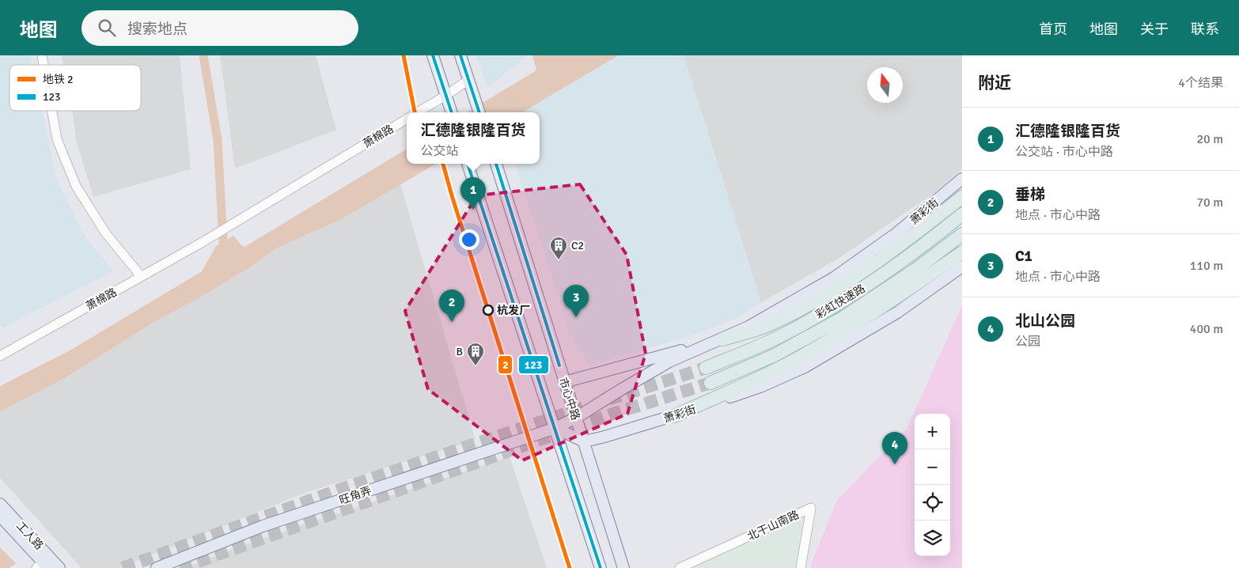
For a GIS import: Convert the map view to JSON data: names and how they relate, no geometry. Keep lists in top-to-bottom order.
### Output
{
  "streets": {
    "highway": ["彩虹快速路"],
    "main road": [
      "萧彩街",
      "市心中路",
      "旺角弄",
      "工人路"
    ],
    "street": ["萧棉路", "北干山南路"]
  },
  "crossings": [
    ["萧彩街", "市心中路"],
    ["萧彩街", "旺角弄"],
    ["市心中路", "旺角弄"]
  ],
  "places": {
    "building": ["C2", "B"],
    "other": ["杭发厂"]
  },
  "lines": ["metro line 2", "transit line 123"],
  "legend": ["地铁 2", "123"],
  "north": "top",
  "page": {
    "header": "地图",
    "search": "搜索地点",
    "nav": [
      "首页",
      "地图",
      "关于",
      "联系"
    ],
    "heading": ["附近", "4个结果"],
    "list": [
      {
        "mark": "1",
        "name": "汇德隆银隆百货",
        "note": "公交站 · 市心中路",
        "value": "20 m"
      },
      {
        "mark": "2",
        "name": "垂梯",
        "note": "地点 · 市心中路",
        "value": "70 m"
      },
      {
        "mark": "3",
        "name": "C1",
        "note": "地点 · 市心中路",
        "value": "110 m"
      },
      {
        "mark": "4",
        "name": "北山公园",
        "note": "公园",
        "value": "400 m"
      }
    ],
    "popup": ["汇德隆银隆百货", "公交站"],
    "pins": [
      "1",
      "3",
      "2",
      "4"
    ],
    "map_buttons": ["+", "−"]
  }
}
